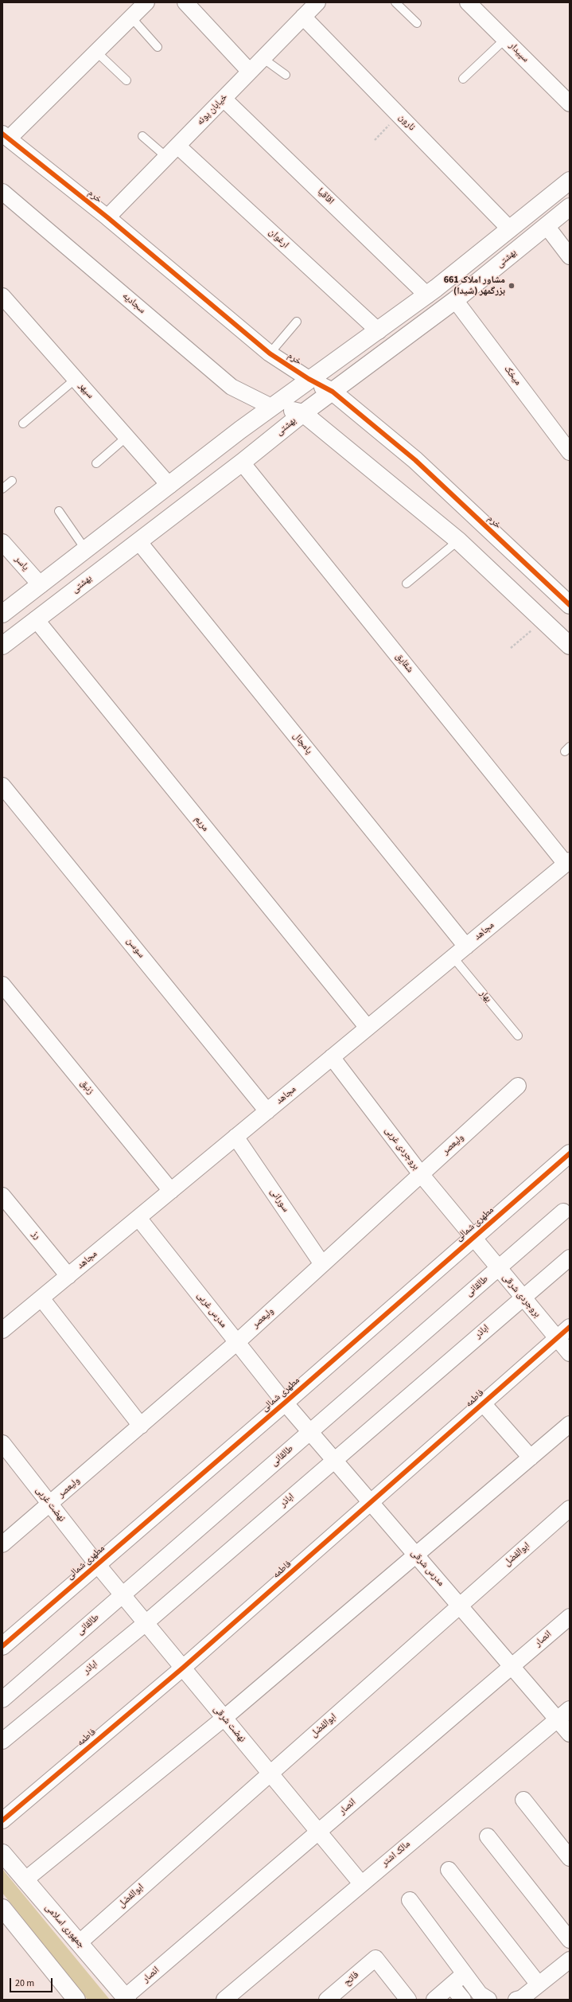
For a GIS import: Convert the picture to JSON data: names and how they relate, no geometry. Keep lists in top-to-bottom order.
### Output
{
  "streets": {
    "street": [
      "سپیدار",
      "خیابان پونه",
      "نارون",
      "خرم",
      "اقاقیا",
      "ارغوان",
      "بهشتی",
      "سجادیه",
      "میخک",
      "سپهر",
      "یاسر",
      "شقایق",
      "پامچال",
      "مریم",
      "مجاهد",
      "سوسن",
      "زنبق",
      "ولیعصر",
      "بروجردی غربی",
      "سورانی",
      "مطهری شمالی",
      "رز",
      "طالقانی",
      "بروجردی شرقی",
      "مدرس غربی",
      "اباذر",
      "فاطمه",
      "نهضت غربی",
      "ابوالفضل",
      "مدرس شرقی",
      "انصار",
      "نهضت شرقی",
      "مالک اشتر",
      "جمهوری اسلامی",
      "فاتح"
    ],
    "lane": ["بهار"]
  },
  "crossings": [
    ["خیابان پونه", "نارون"],
    ["خیابان پونه", "خرم"],
    ["خیابان پونه", "اقاقیا"],
    ["خیابان پونه", "ارغوان"],
    ["خرم", "بهشتی"],
    ["بهشتی", "میخک"],
    ["بهشتی", "شقایق"],
    ["بهشتی", "پامچال"],
    ["بهشتی", "مریم"],
    ["شقایق", "مجاهد"],
    ["پامچال", "مجاهد"],
    ["مریم", "مجاهد"],
    ["مجاهد", "سوسن"],
    ["مجاهد", "بهار"],
    ["مجاهد", "زنبق"],
    ["مجاهد", "بروجردی غربی"],
    ["مجاهد", "سورانی"],
    ["مجاهد", "رز"],
    ["مجاهد", "مدرس غربی"],
    ["ولیعصر", "بروجردی غربی"],
    ["ولیعصر", "سورانی"],
    ["ولیعصر", "مدرس غربی"],
    ["ولیعصر", "نهضت غربی"],
    ["بروجردی غربی", "مطهری شمالی"],
    ["بروجردی غربی", "بروجردی شرقی"],
    ["مطهری شمالی", "بروجردی شرقی"],
    ["مطهری شمالی", "مدرس غربی"],
    ["مطهری شمالی", "نهضت غربی"],
    ["مطهری شمالی", "مدرس شرقی"],
    ["مطهری شمالی", "نهضت شرقی"],
    ["طالقانی", "بروجردی شرقی"],
    ["طالقانی", "مدرس شرقی"],
    ["طالقانی", "نهضت شرقی"],
    ["بروجردی شرقی", "اباذر"],
    ["بروجردی شرقی", "فاطمه"],
    ["مدرس غربی", "مدرس شرقی"],
    ["اباذر", "مدرس شرقی"],
    ["اباذر", "نهضت شرقی"],
    ["فاطمه", "مدرس شرقی"],
    ["فاطمه", "نهضت شرقی"],
    ["نهضت غربی", "نهضت شرقی"],
    ["ابوالفضل", "مدرس شرقی"],
    ["ابوالفضل", "نهضت شرقی"],
    ["ابوالفضل", "جمهوری اسلامی"],
    ["مدرس شرقی", "انصار"],
    ["مدرس شرقی", "مالک اشتر"],
    ["انصار", "نهضت شرقی"],
    ["انصار", "جمهوری اسلامی"],
    ["نهضت شرقی", "مالک اشتر"]
  ],
  "places": ["مشاور املاک 661 بزرگمهر (شیدا)"],
  "scale_bar": "20 m"
}
